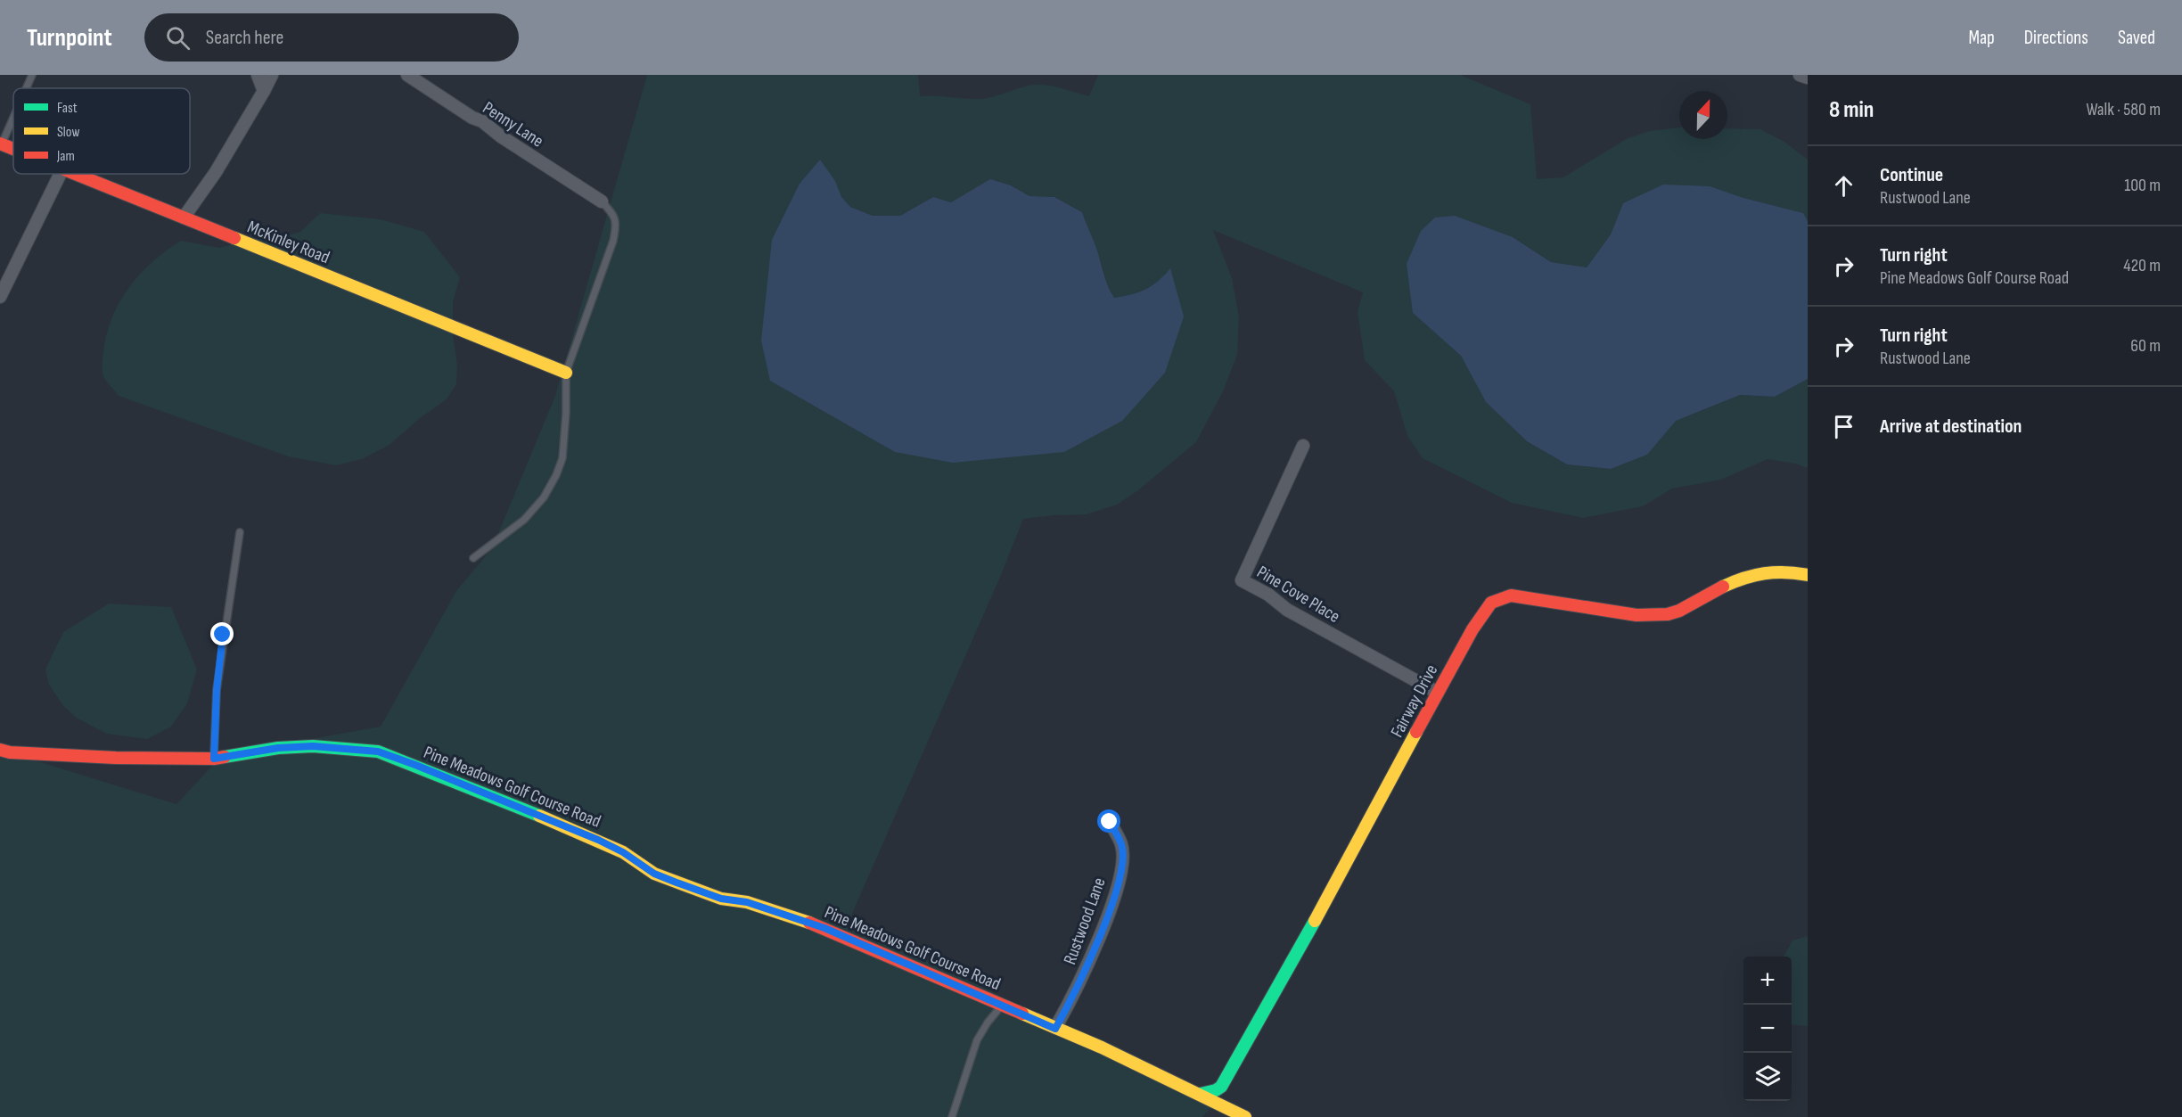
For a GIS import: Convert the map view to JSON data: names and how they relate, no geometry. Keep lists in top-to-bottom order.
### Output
{
  "streets": {
    "street": [
      "Penny Lane",
      "McKinley Road",
      "Pine Cove Place",
      "Fairway Drive",
      "Pine Meadows Golf Course Road",
      "Rustwood Lane"
    ]
  },
  "crossings": [
    ["Pine Cove Place", "Fairway Drive"],
    ["Fairway Drive", "Pine Meadows Golf Course Road"],
    ["Pine Meadows Golf Course Road", "Rustwood Lane"]
  ],
  "legend": ["Fast", "Slow", "Jam"],
  "north": "top",
  "page": {
    "header": "Turnpoint",
    "search": "Search here",
    "nav": ["Map", "Directions", "Saved"],
    "heading": ["8 min", "Walk · 580 m"],
    "list": [
      ["Continue", "Rustwood Lane", "100 m"],
      ["Turn right", "Pine Meadows Golf Course Road", "420 m"],
      ["Turn right", "Rustwood Lane", "60 m"],
      "Arrive at destination"
    ],
    "map_buttons": ["+", "−"]
  }
}
